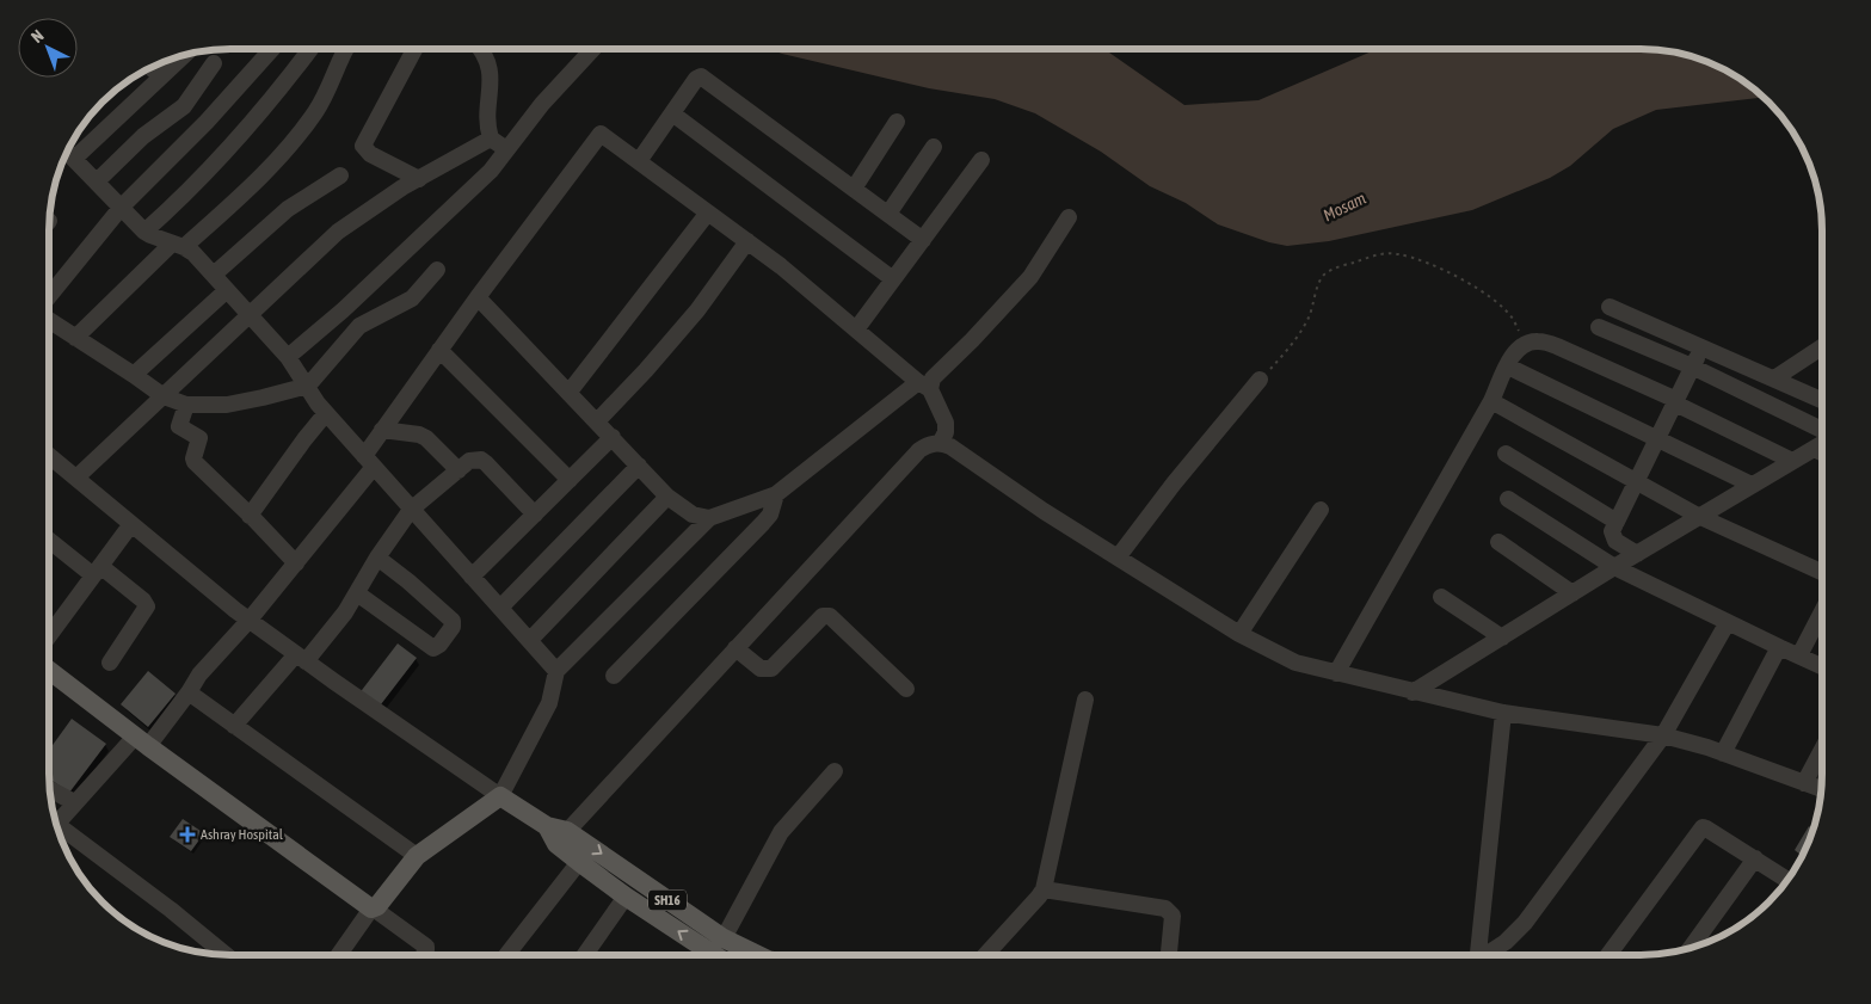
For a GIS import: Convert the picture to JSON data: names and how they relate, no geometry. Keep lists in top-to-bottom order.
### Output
{
  "streets": {
    "main road": ["SH16"]
  },
  "water": ["Mosam"],
  "places": {
    "health": ["Ashray Hospital"]
  },
  "north": "top left"
}
